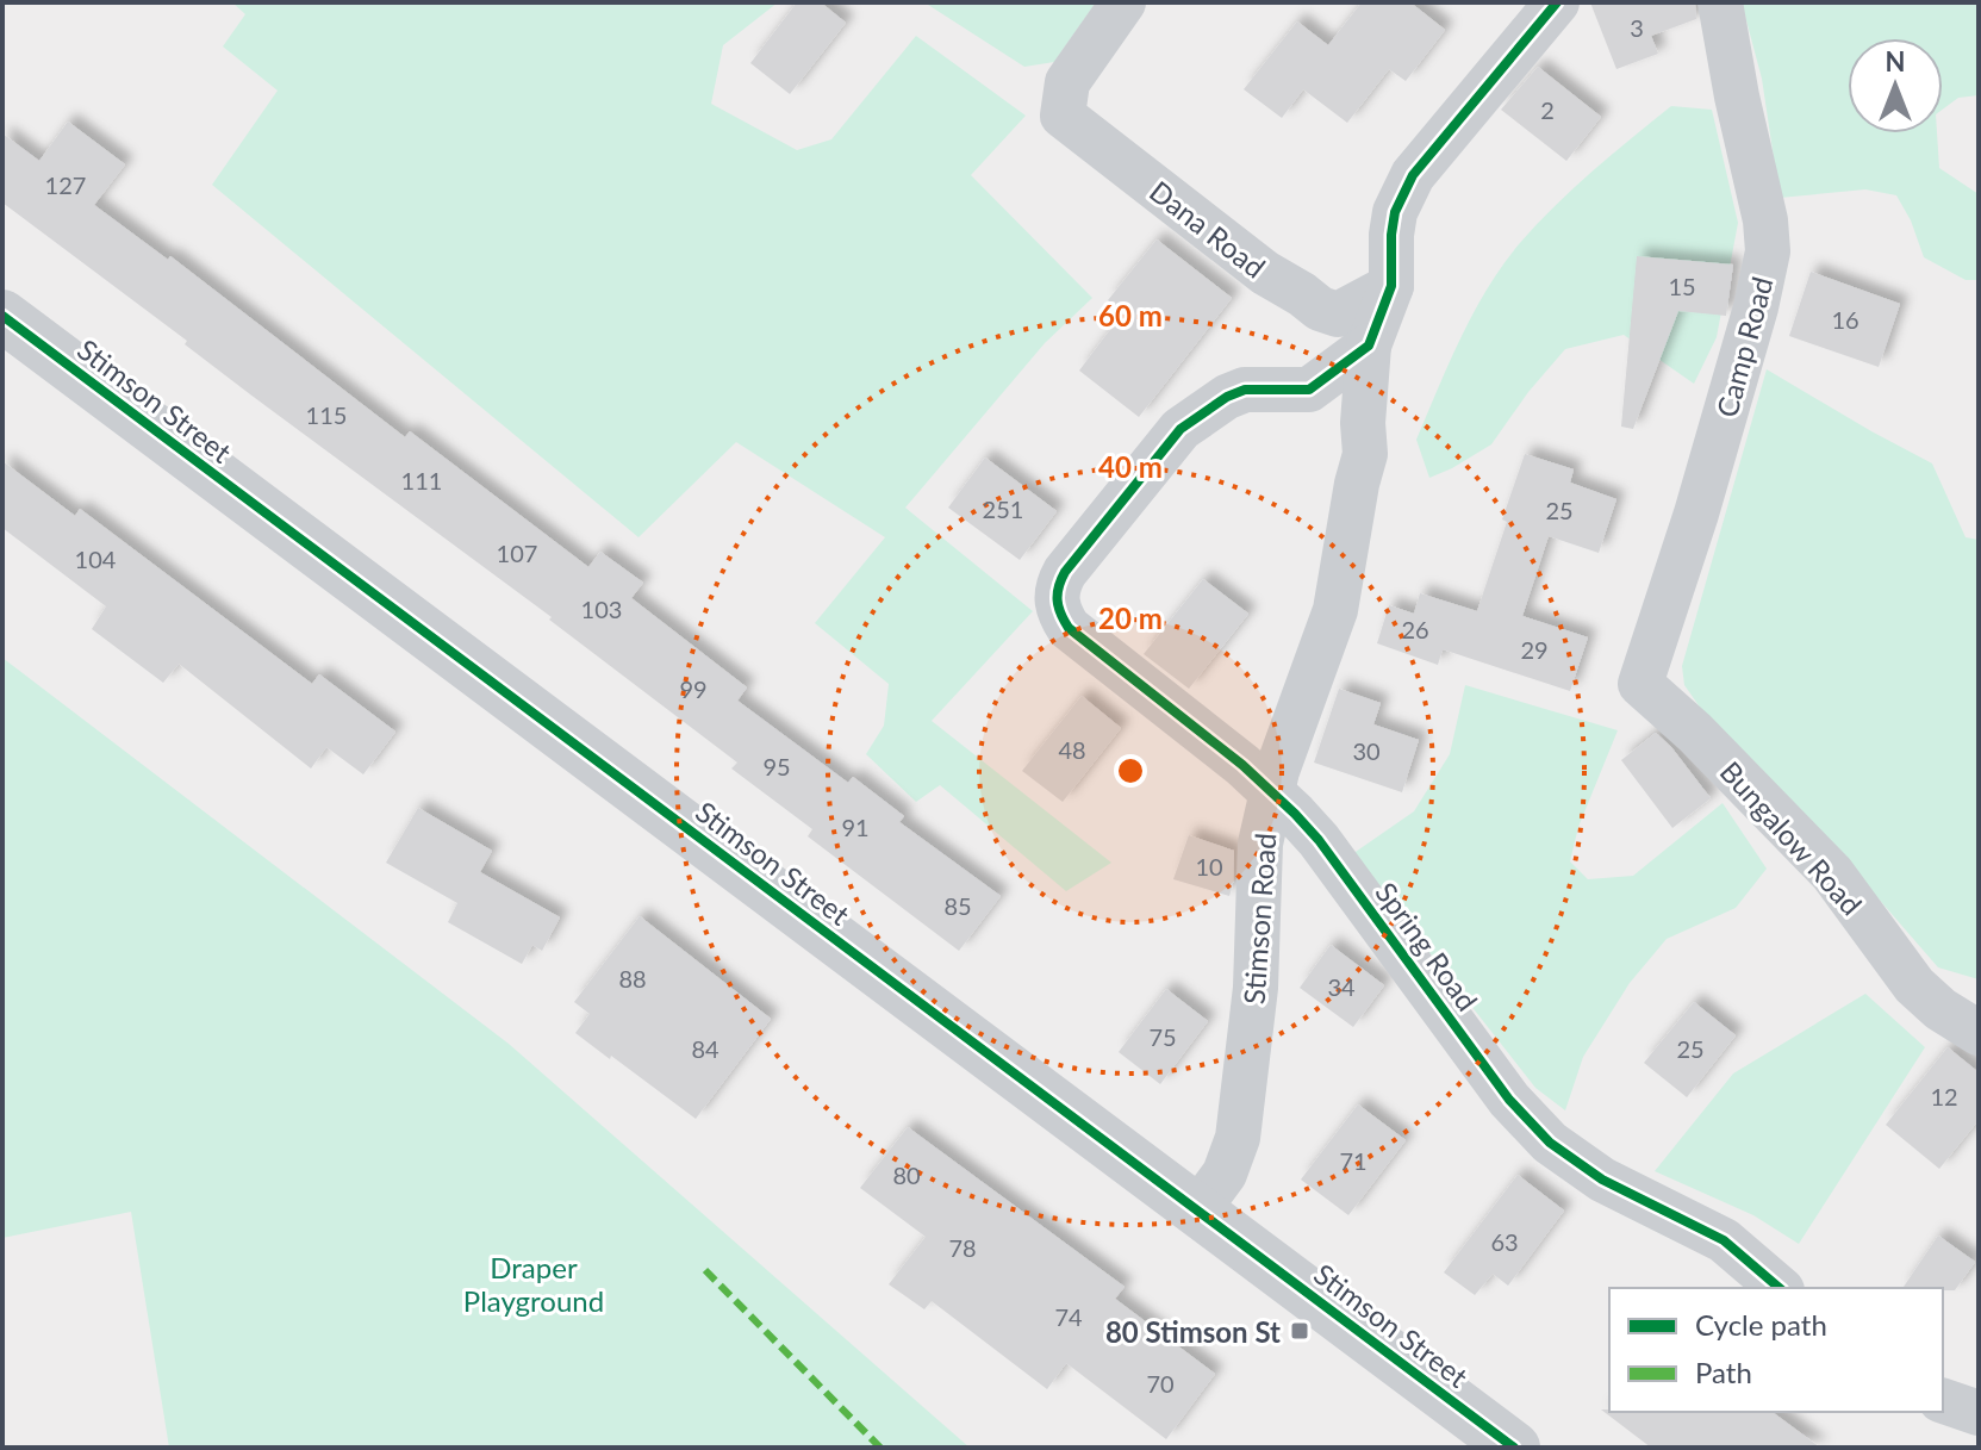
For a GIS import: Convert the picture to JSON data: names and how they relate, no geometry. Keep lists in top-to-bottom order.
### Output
{
  "streets": {
    "street": [
      "Dana Road",
      "Camp Road",
      "Stimson Street",
      "Bungalow Road",
      "Stimson Road",
      "Spring Road"
    ]
  },
  "crossings": [
    ["Dana Road", "Stimson Road"],
    ["Camp Road", "Bungalow Road"],
    ["Stimson Street", "Stimson Road"],
    ["Stimson Road", "Spring Road"]
  ],
  "parks": ["Draper Playground"],
  "places": {
    "transit": ["80 Stimson St"]
  },
  "house_numbers": [
    "3",
    "2",
    "127",
    "15",
    "16",
    "115",
    "111",
    "251",
    "25",
    "107",
    "104",
    "103",
    "26",
    "29",
    "99",
    "48",
    "30",
    "95",
    "91",
    "10",
    "85",
    "88",
    "34",
    "75",
    "84",
    "25",
    "12",
    "71",
    "80",
    "63",
    "78",
    "74",
    "70"
  ],
  "legend": ["Cycle path", "Path"],
  "north": "top",
  "rings": ["60 m", "40 m", "20 m"]
}
